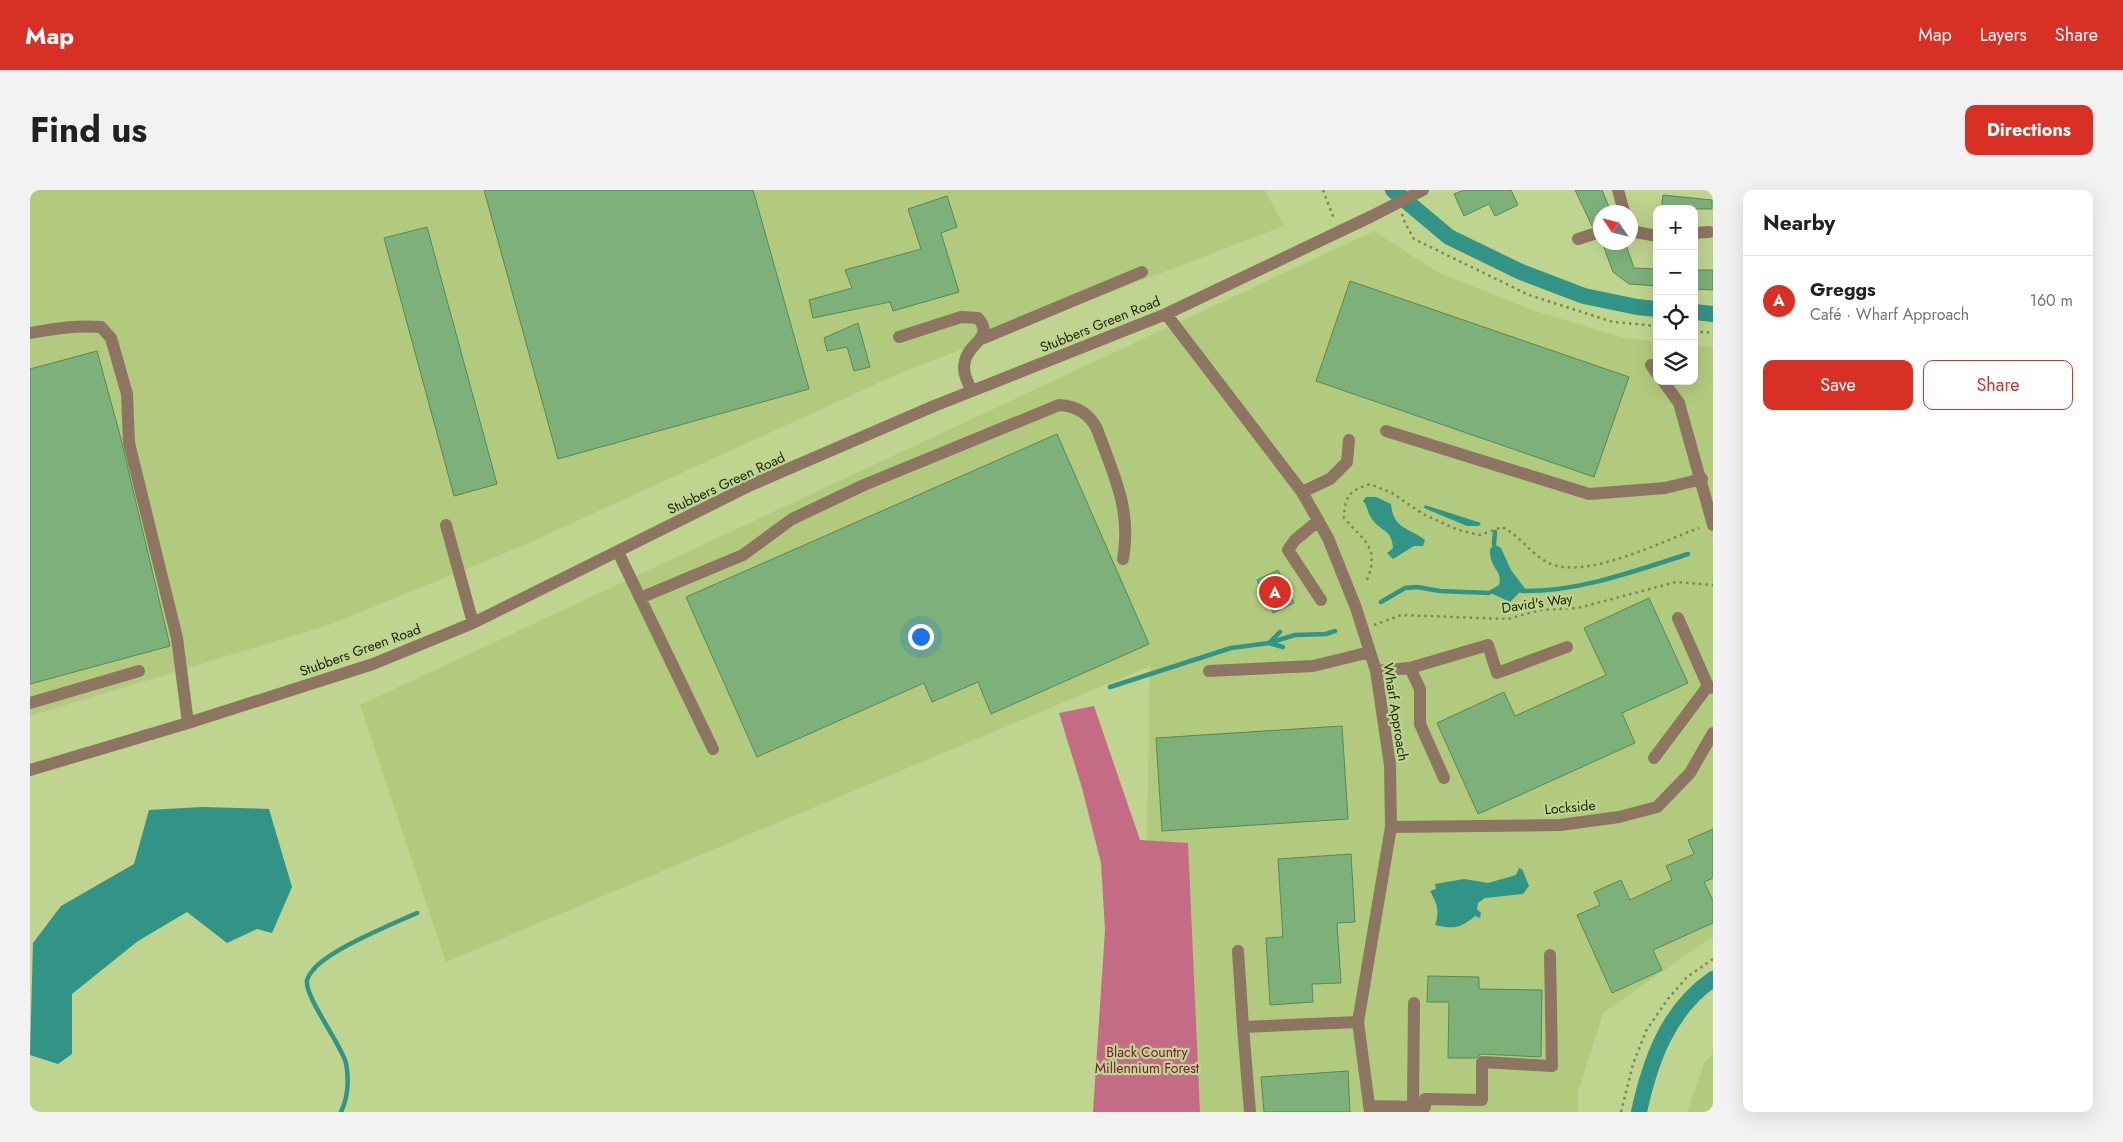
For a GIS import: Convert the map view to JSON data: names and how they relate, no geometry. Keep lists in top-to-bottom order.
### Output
{
  "streets": {
    "street": ["Stubbers Green Road", "Wharf Approach", "Lockside"],
    "path": ["David's Way"]
  },
  "crossings": [
    ["Stubbers Green Road", "Wharf Approach"],
    ["David's Way", "Wharf Approach"],
    ["Wharf Approach", "Lockside"]
  ],
  "parks": ["Black Country Millennium Forest"],
  "north": "top left",
  "page": {
    "header": "Map",
    "nav": ["Map", "Layers", "Share"],
    "title": "Find us",
    "buttons": [
      "Directions",
      ["Save", "Share"]
    ],
    "heading": "Nearby",
    "map_buttons": ["+", "−"],
    "list": [
      {
        "mark": "A",
        "name": "Greggs",
        "note": "Café · Wharf Approach",
        "value": "160 m"
      }
    ],
    "pins": "A"
  }
}
